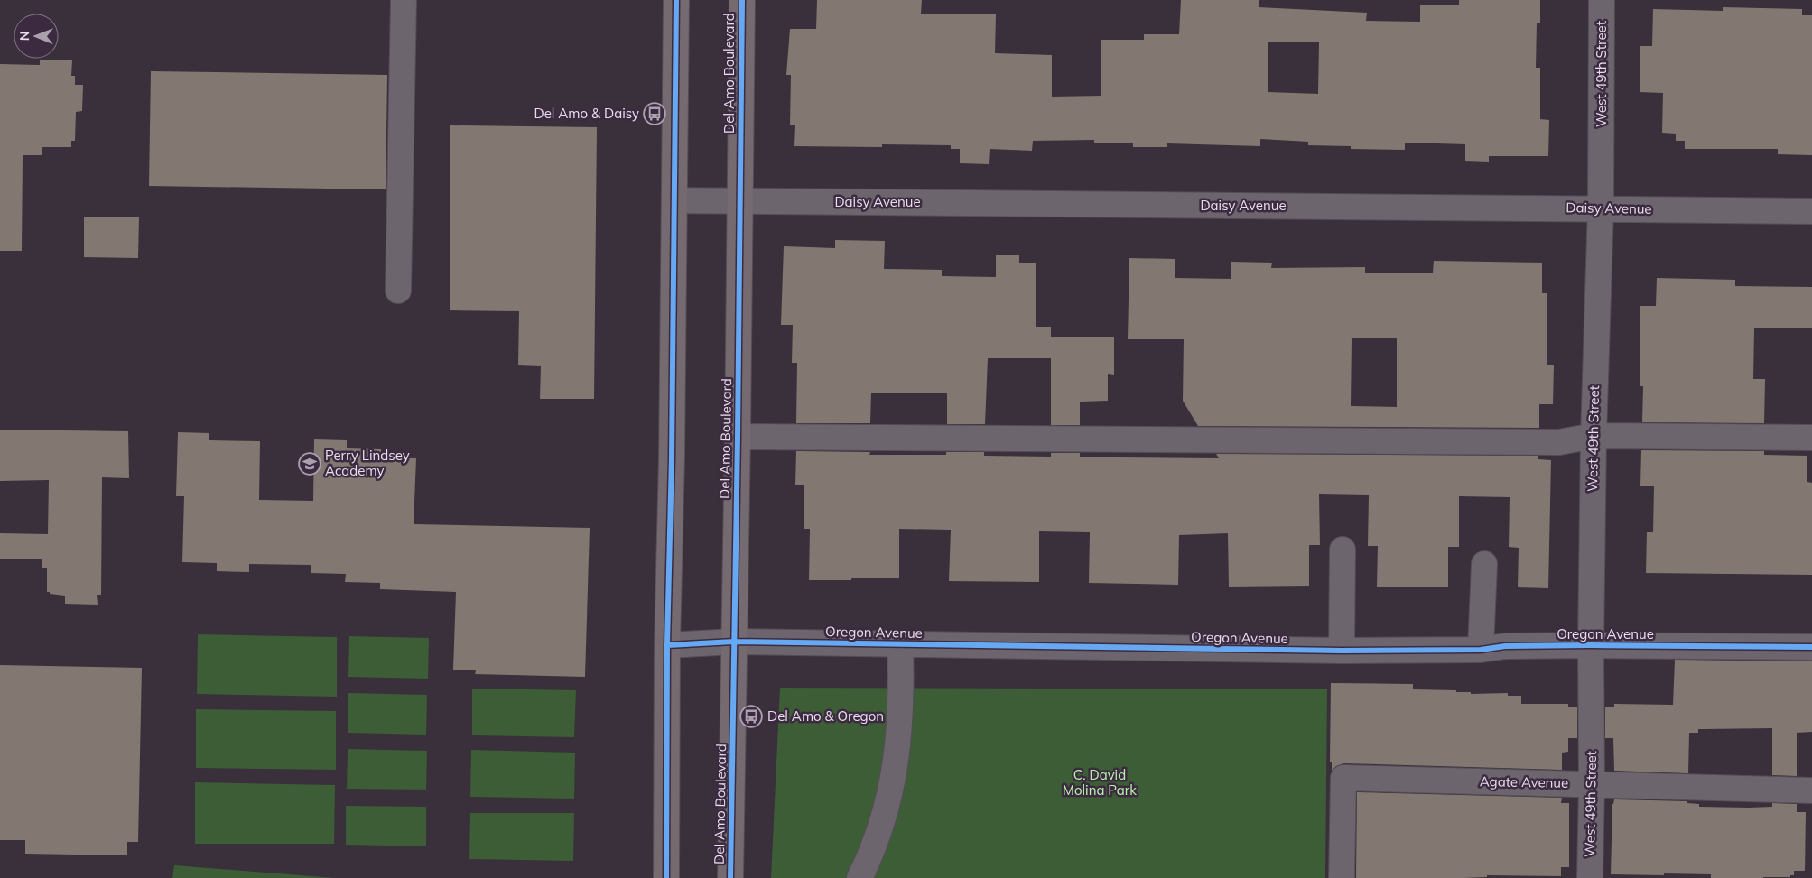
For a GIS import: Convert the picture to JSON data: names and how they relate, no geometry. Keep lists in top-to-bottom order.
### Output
{
  "streets": {
    "main road": ["Del Amo Boulevard"],
    "street": [
      "West 49th Street",
      "Daisy Avenue",
      "Oregon Avenue",
      "Agate Avenue"
    ]
  },
  "crossings": [
    ["Del Amo Boulevard", "Daisy Avenue"],
    ["Del Amo Boulevard", "Oregon Avenue"],
    ["West 49th Street", "Daisy Avenue"],
    ["West 49th Street", "Oregon Avenue"],
    ["West 49th Street", "Agate Avenue"]
  ],
  "parks": ["C. David Molina Park"],
  "places": {
    "bus stop": ["Del Amo & Daisy", "Del Amo & Oregon"],
    "school or university": ["Perry Lindsey Academy"]
  },
  "north": "left"
}
